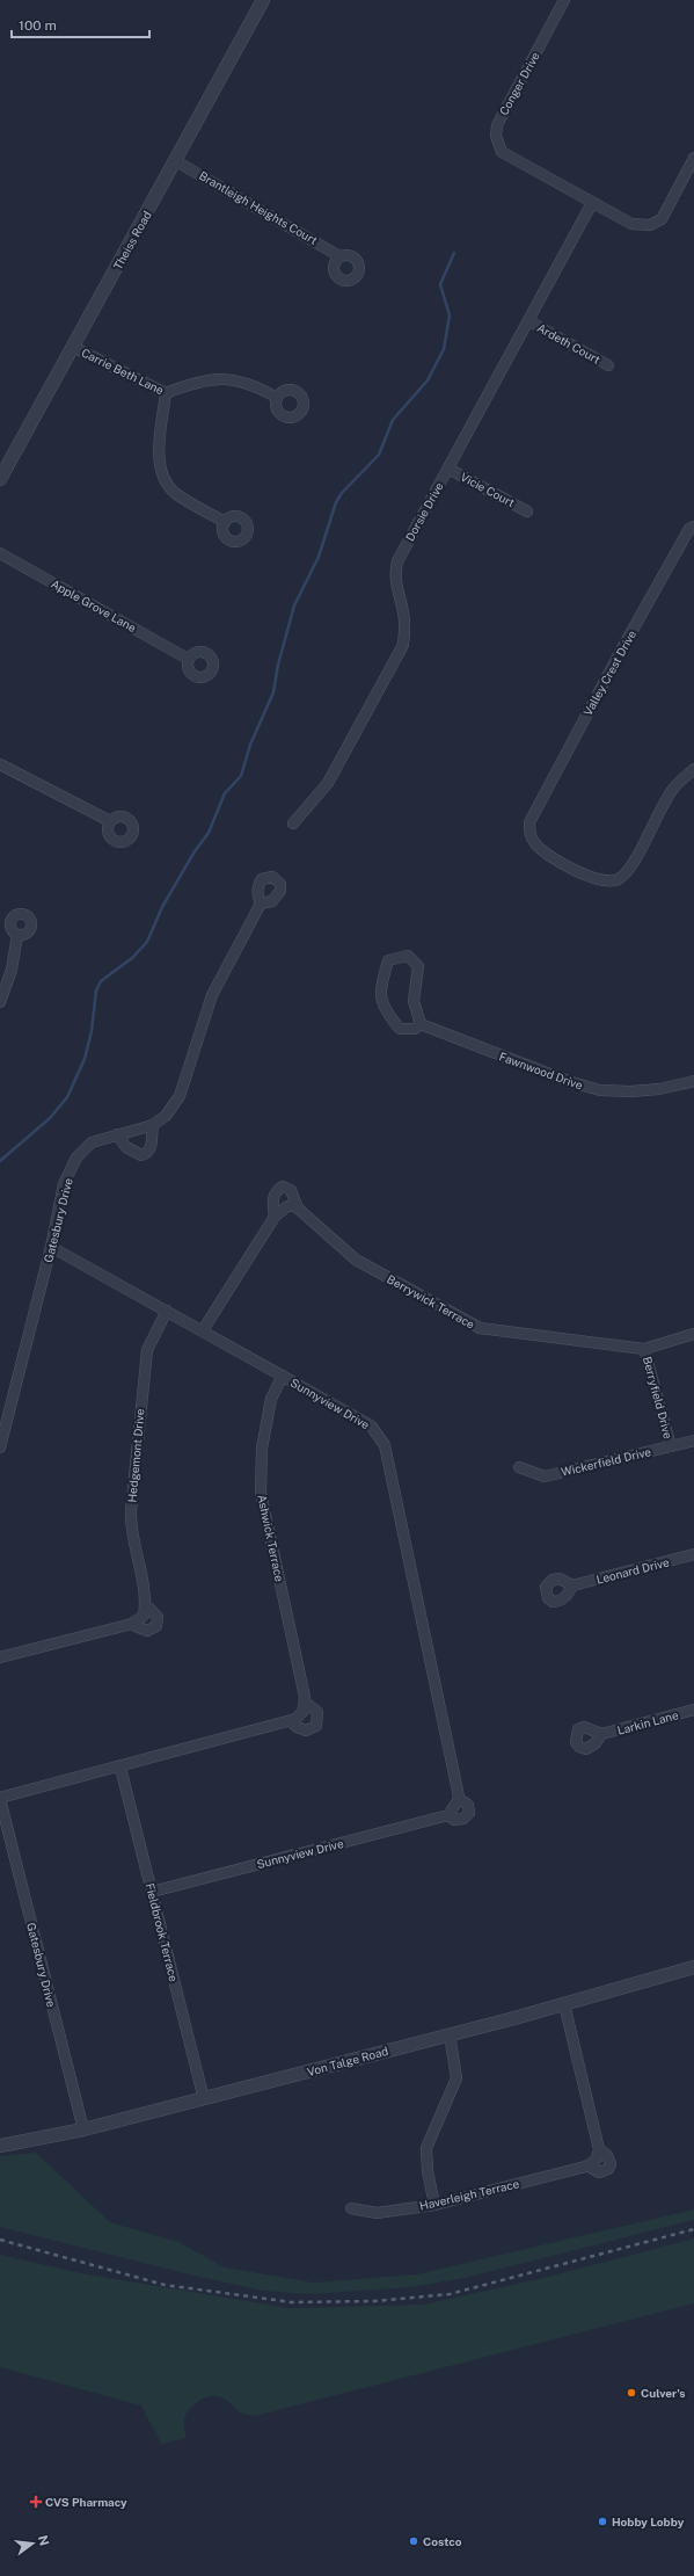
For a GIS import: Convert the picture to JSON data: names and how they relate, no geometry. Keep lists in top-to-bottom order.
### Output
{
  "streets": {
    "street": [
      "Conger Drive",
      "Brantleigh Heights Court",
      "Theiss Road",
      "Ardeth Court",
      "Carrie Beth Lane",
      "Vicie Court",
      "Dorsie Drive",
      "Apple Grove Lane",
      "Valley Crest Drive",
      "Fawnwood Drive",
      "Gatesbury Drive",
      "Berrywick Terrace",
      "Berryfield Drive",
      "Sunnyview Drive",
      "Hedgemont Drive",
      "Wickerfield Drive",
      "Ashwick Terrace",
      "Leonard Drive",
      "Larkin Lane",
      "Fieldbrook Terrace",
      "Von Talge Road",
      "Haverleigh Terrace"
    ]
  },
  "crossings": [
    ["Conger Drive", "Dorsie Drive"],
    ["Brantleigh Heights Court", "Theiss Road"],
    ["Theiss Road", "Carrie Beth Lane"],
    ["Ardeth Court", "Dorsie Drive"],
    ["Vicie Court", "Dorsie Drive"],
    ["Gatesbury Drive", "Sunnyview Drive"],
    ["Gatesbury Drive", "Von Talge Road"],
    ["Berrywick Terrace", "Berryfield Drive"],
    ["Berryfield Drive", "Wickerfield Drive"],
    ["Sunnyview Drive", "Hedgemont Drive"],
    ["Sunnyview Drive", "Ashwick Terrace"],
    ["Sunnyview Drive", "Fieldbrook Terrace"],
    ["Fieldbrook Terrace", "Von Talge Road"],
    ["Von Talge Road", "Haverleigh Terrace"]
  ],
  "places": {
    "other": ["Culver's", "Hobby Lobby", "Costco"],
    "health": ["CVS Pharmacy"]
  },
  "scale_bar": "100 m",
  "north": "right"
}
